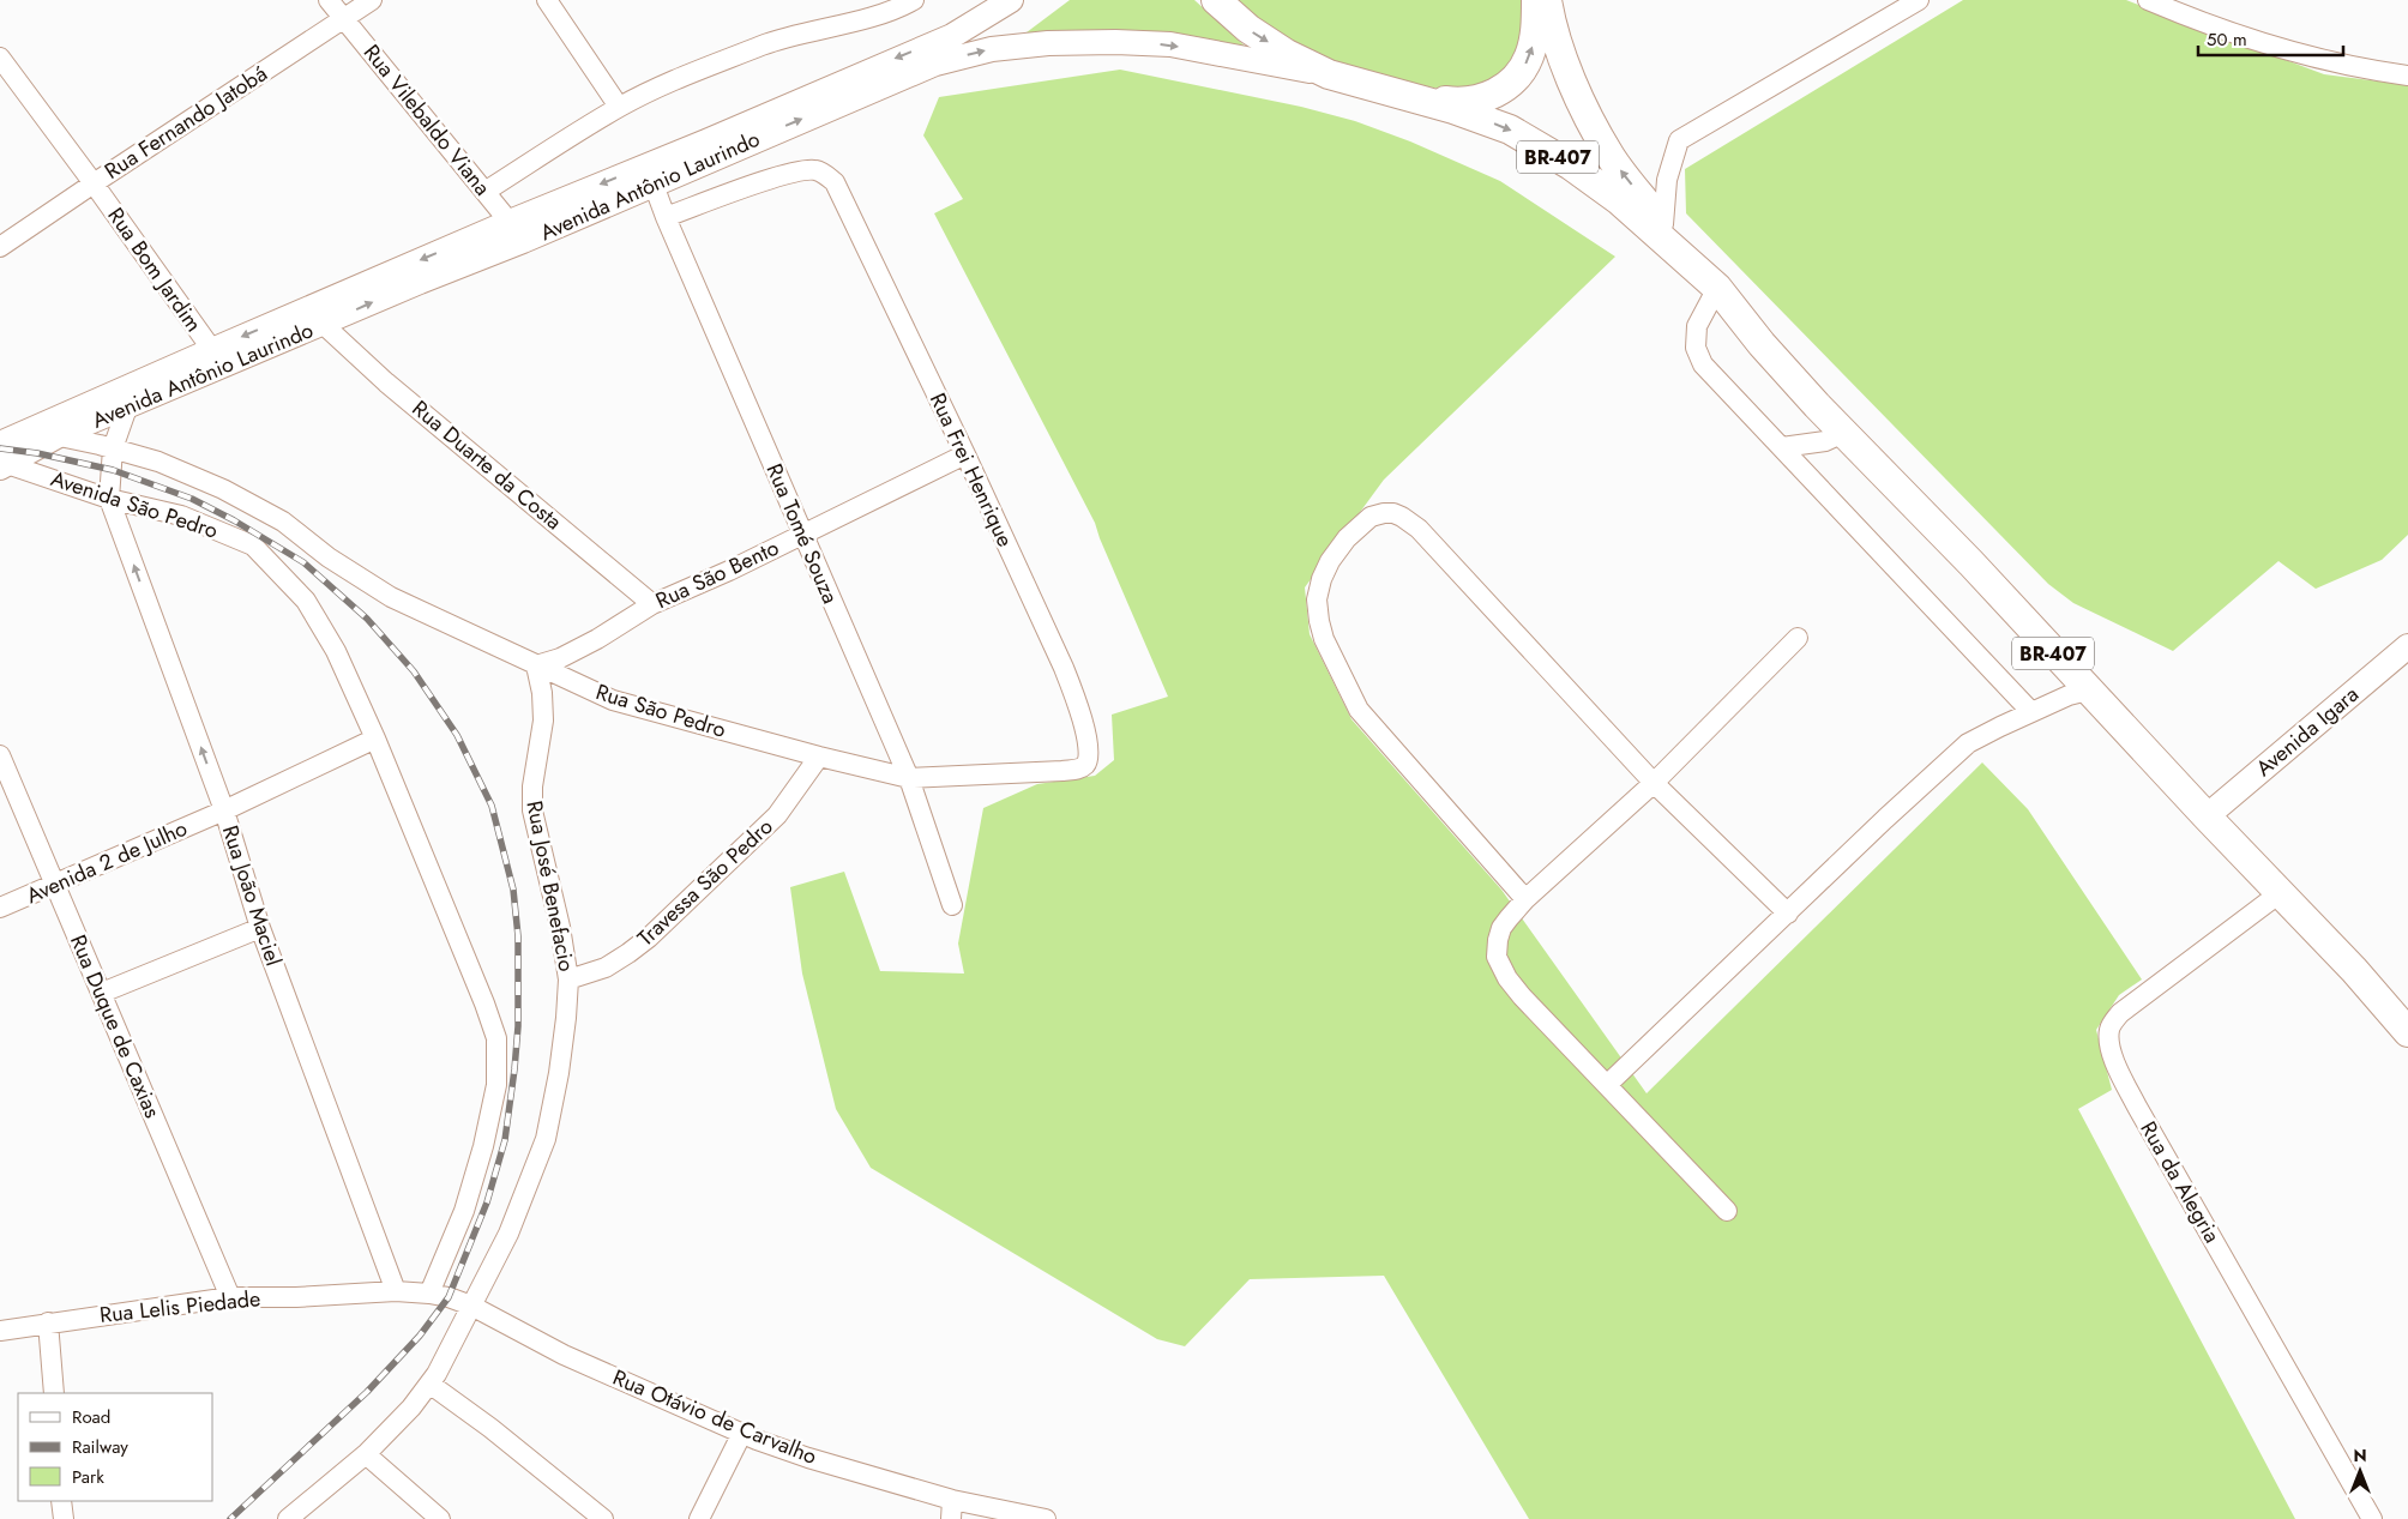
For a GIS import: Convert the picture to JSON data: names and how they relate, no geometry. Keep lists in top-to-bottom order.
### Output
{
  "streets": {
    "highway": ["BR-407"],
    "main road": ["Avenida Antônio Laurindo", "Avenida Igara"],
    "street": [
      "Rua Vilebaldo Viana",
      "Rua Fernando Jatobá",
      "Rua Bom Jardim",
      "Rua Duarte da Costa",
      "Rua Frei Henrique",
      "Avenida São Pedro",
      "Rua Tomé Souza",
      "Rua São Bento",
      "Rua São Pedro",
      "Avenida 2 de Julho",
      "Travessa São Pedro",
      "Rua José Benefacio",
      "Rua João Maciel",
      "Rua Duque de Caxias",
      "Rua da Alegria",
      "Rua Lelis Piedade",
      "Rua Otávio de Carvalho"
    ]
  },
  "crossings": [
    ["Rua Vilebaldo Viana", "Rua Fernando Jatobá"],
    ["Rua Vilebaldo Viana", "Avenida Antônio Laurindo"],
    ["Rua Fernando Jatobá", "Rua Bom Jardim"],
    ["BR-407", "Avenida Antônio Laurindo"],
    ["BR-407", "Avenida Igara"],
    ["BR-407", "Rua da Alegria"],
    ["Avenida Antônio Laurindo", "Rua Bom Jardim"],
    ["Avenida Antônio Laurindo", "Rua Duarte da Costa"],
    ["Avenida Antônio Laurindo", "Avenida São Pedro"],
    ["Avenida Antônio Laurindo", "Rua Tomé Souza"],
    ["Avenida Antônio Laurindo", "Rua São Pedro"],
    ["Rua Duarte da Costa", "Rua São Bento"],
    ["Rua Frei Henrique", "Rua Tomé Souza"],
    ["Rua Frei Henrique", "Rua São Bento"],
    ["Rua Frei Henrique", "Rua São Pedro"],
    ["Avenida São Pedro", "Rua São Pedro"],
    ["Avenida São Pedro", "Avenida 2 de Julho"],
    ["Avenida São Pedro", "Rua João Maciel"],
    ["Rua Tomé Souza", "Rua São Bento"],
    ["Rua Tomé Souza", "Rua São Pedro"],
    ["Rua São Bento", "Rua São Pedro"],
    ["Rua São Bento", "Rua José Benefacio"],
    ["Rua São Pedro", "Travessa São Pedro"],
    ["Rua São Pedro", "Rua José Benefacio"],
    ["Avenida 2 de Julho", "Rua João Maciel"],
    ["Avenida 2 de Julho", "Rua Duque de Caxias"],
    ["Travessa São Pedro", "Rua José Benefacio"],
    ["Rua José Benefacio", "Rua Otávio de Carvalho"],
    ["Rua João Maciel", "Rua Lelis Piedade"],
    ["Rua João Maciel", "Rua Otávio de Carvalho"],
    ["Rua Duque de Caxias", "Rua Lelis Piedade"],
    ["Rua Lelis Piedade", "Rua Otávio de Carvalho"]
  ],
  "one_way": ["Rua João Maciel"],
  "legend": ["Road", "Railway", "Park"],
  "scale_bar": "50 m",
  "north": "top"
}
